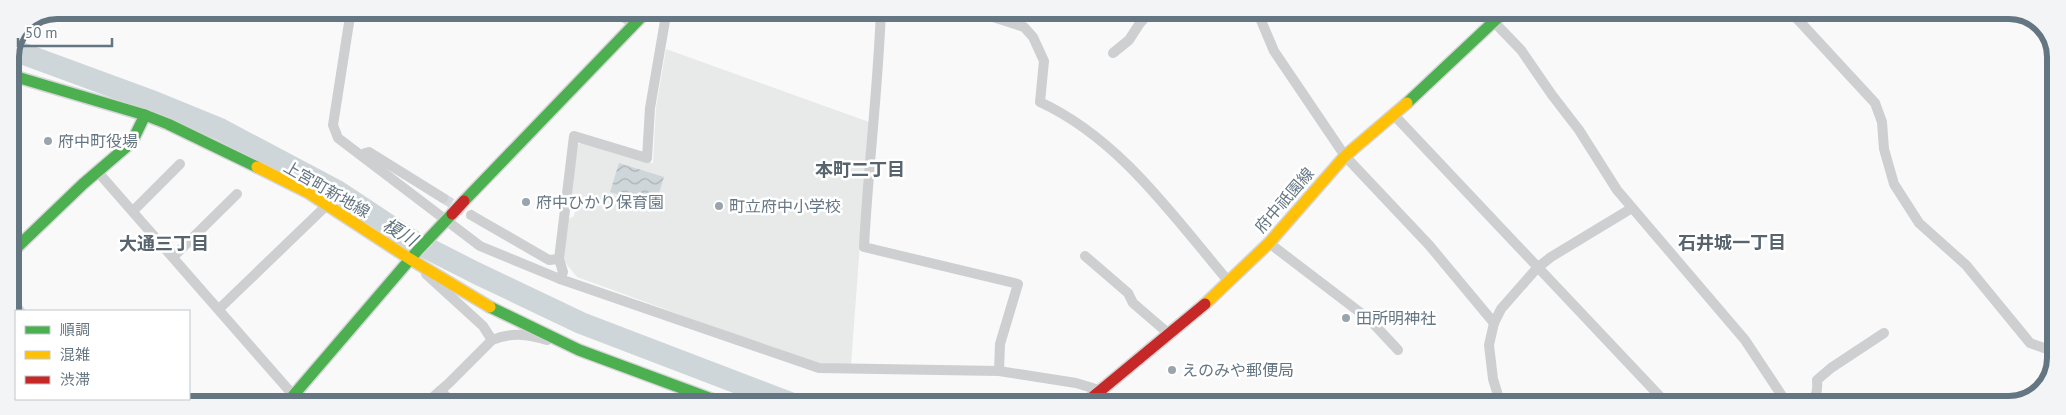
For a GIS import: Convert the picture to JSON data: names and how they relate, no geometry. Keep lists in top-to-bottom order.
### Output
{
  "streets": {
    "main road": ["上宮町新地線", "府中祇園線"]
  },
  "districts": ["本町二丁目", "石井城一丁目", "大通三丁目"],
  "water": ["榎川"],
  "places": [
    "府中町役場",
    "府中ひかり保育園",
    "町立府中小学校",
    "田所明神社",
    "えのみや郵便局"
  ],
  "legend": ["順調", "混雑", "渋滞"],
  "scale_bar": "50 m"
}
